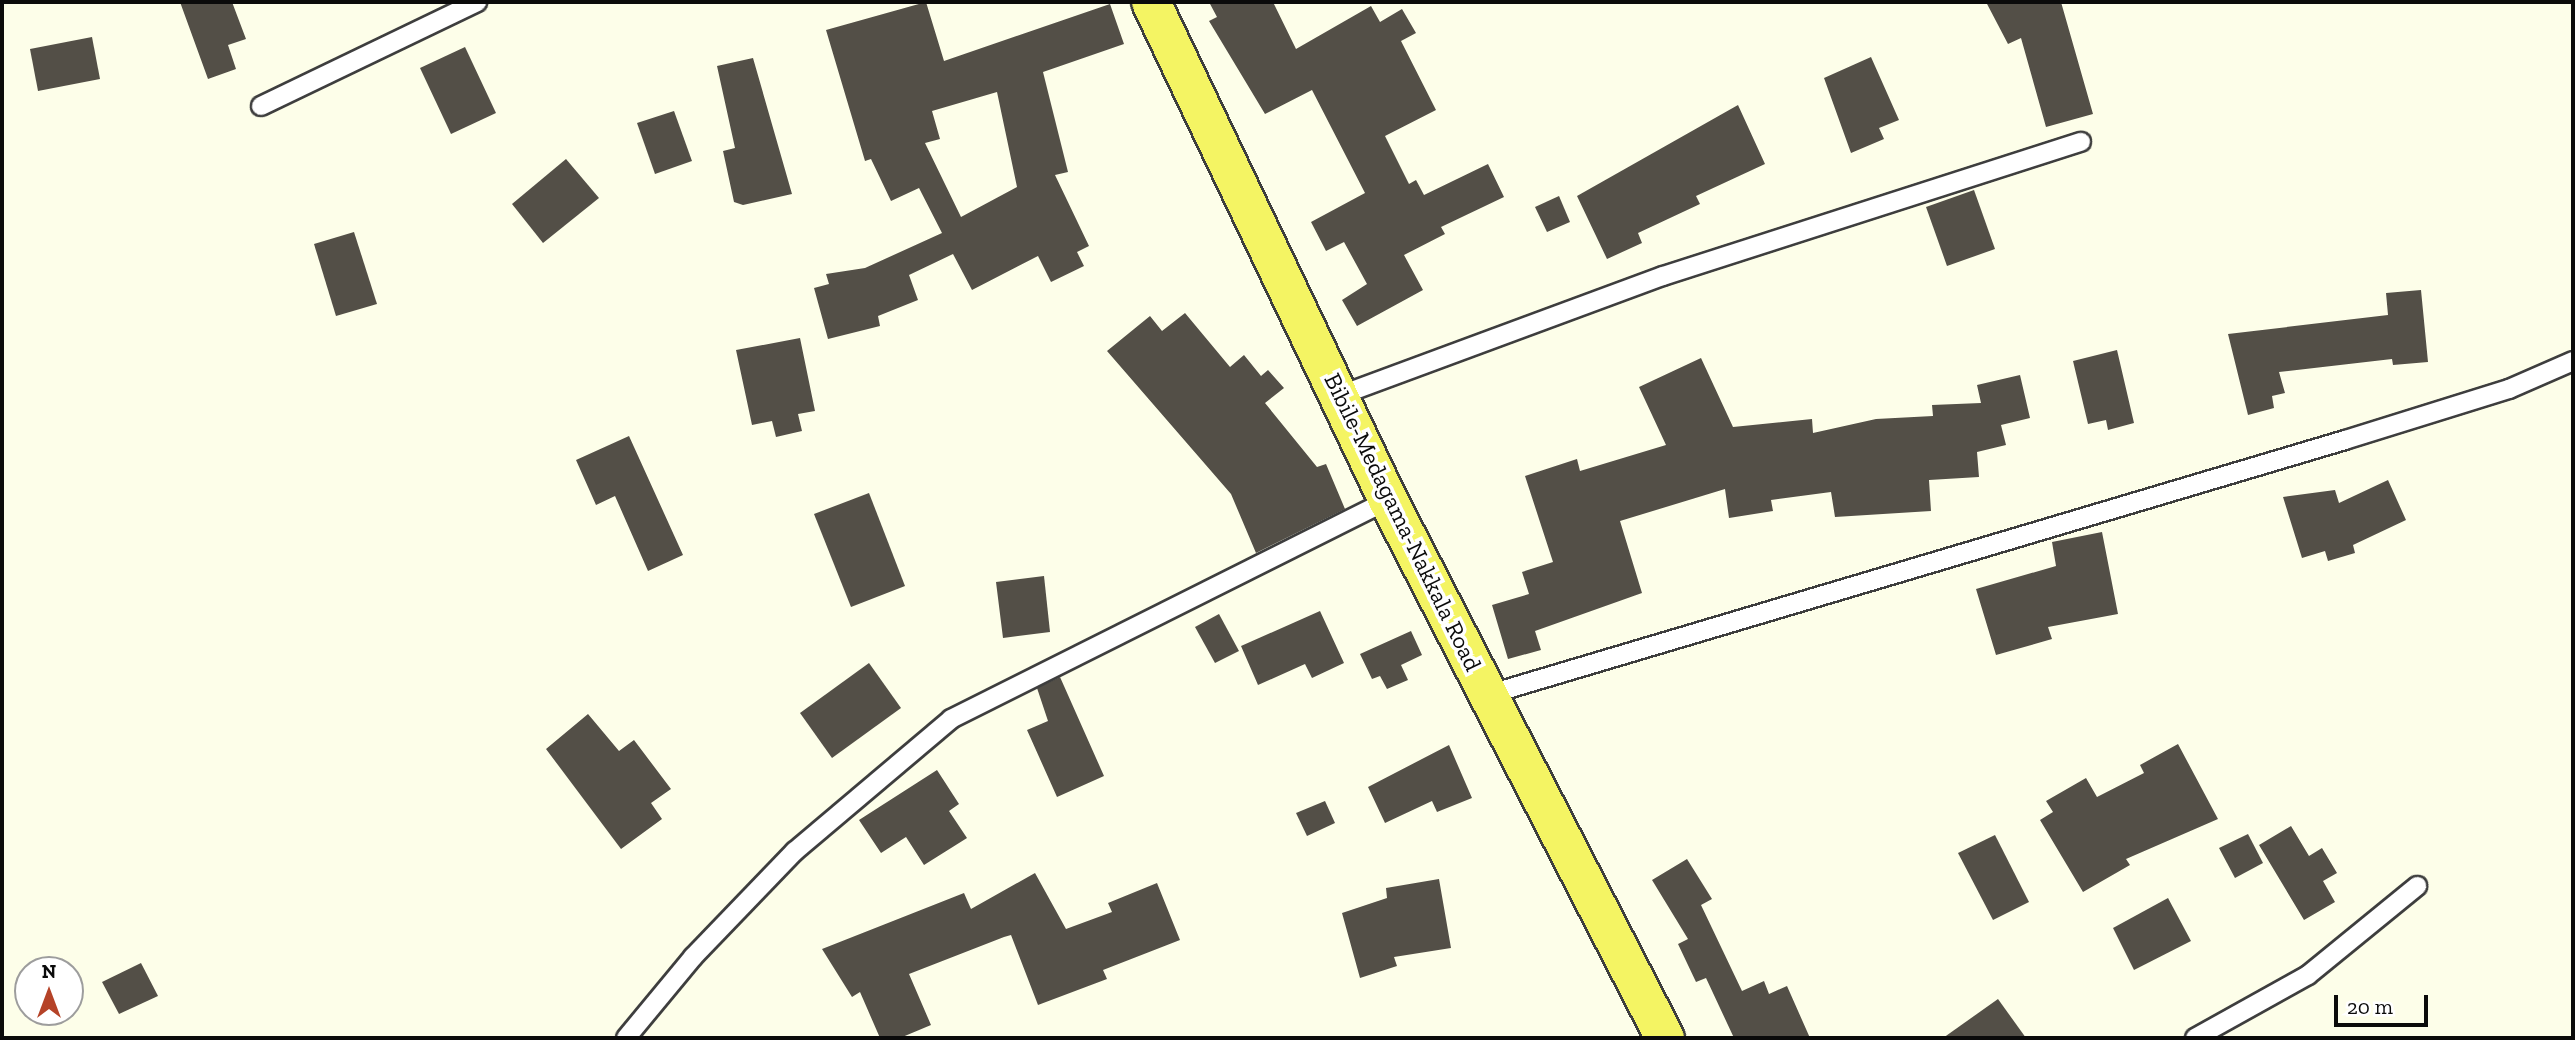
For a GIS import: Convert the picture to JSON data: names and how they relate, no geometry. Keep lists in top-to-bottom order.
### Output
{
  "streets": {
    "main road": ["Bibile-Medagama-Nakkala Road"]
  },
  "scale_bar": "20 m",
  "north": "top"
}
